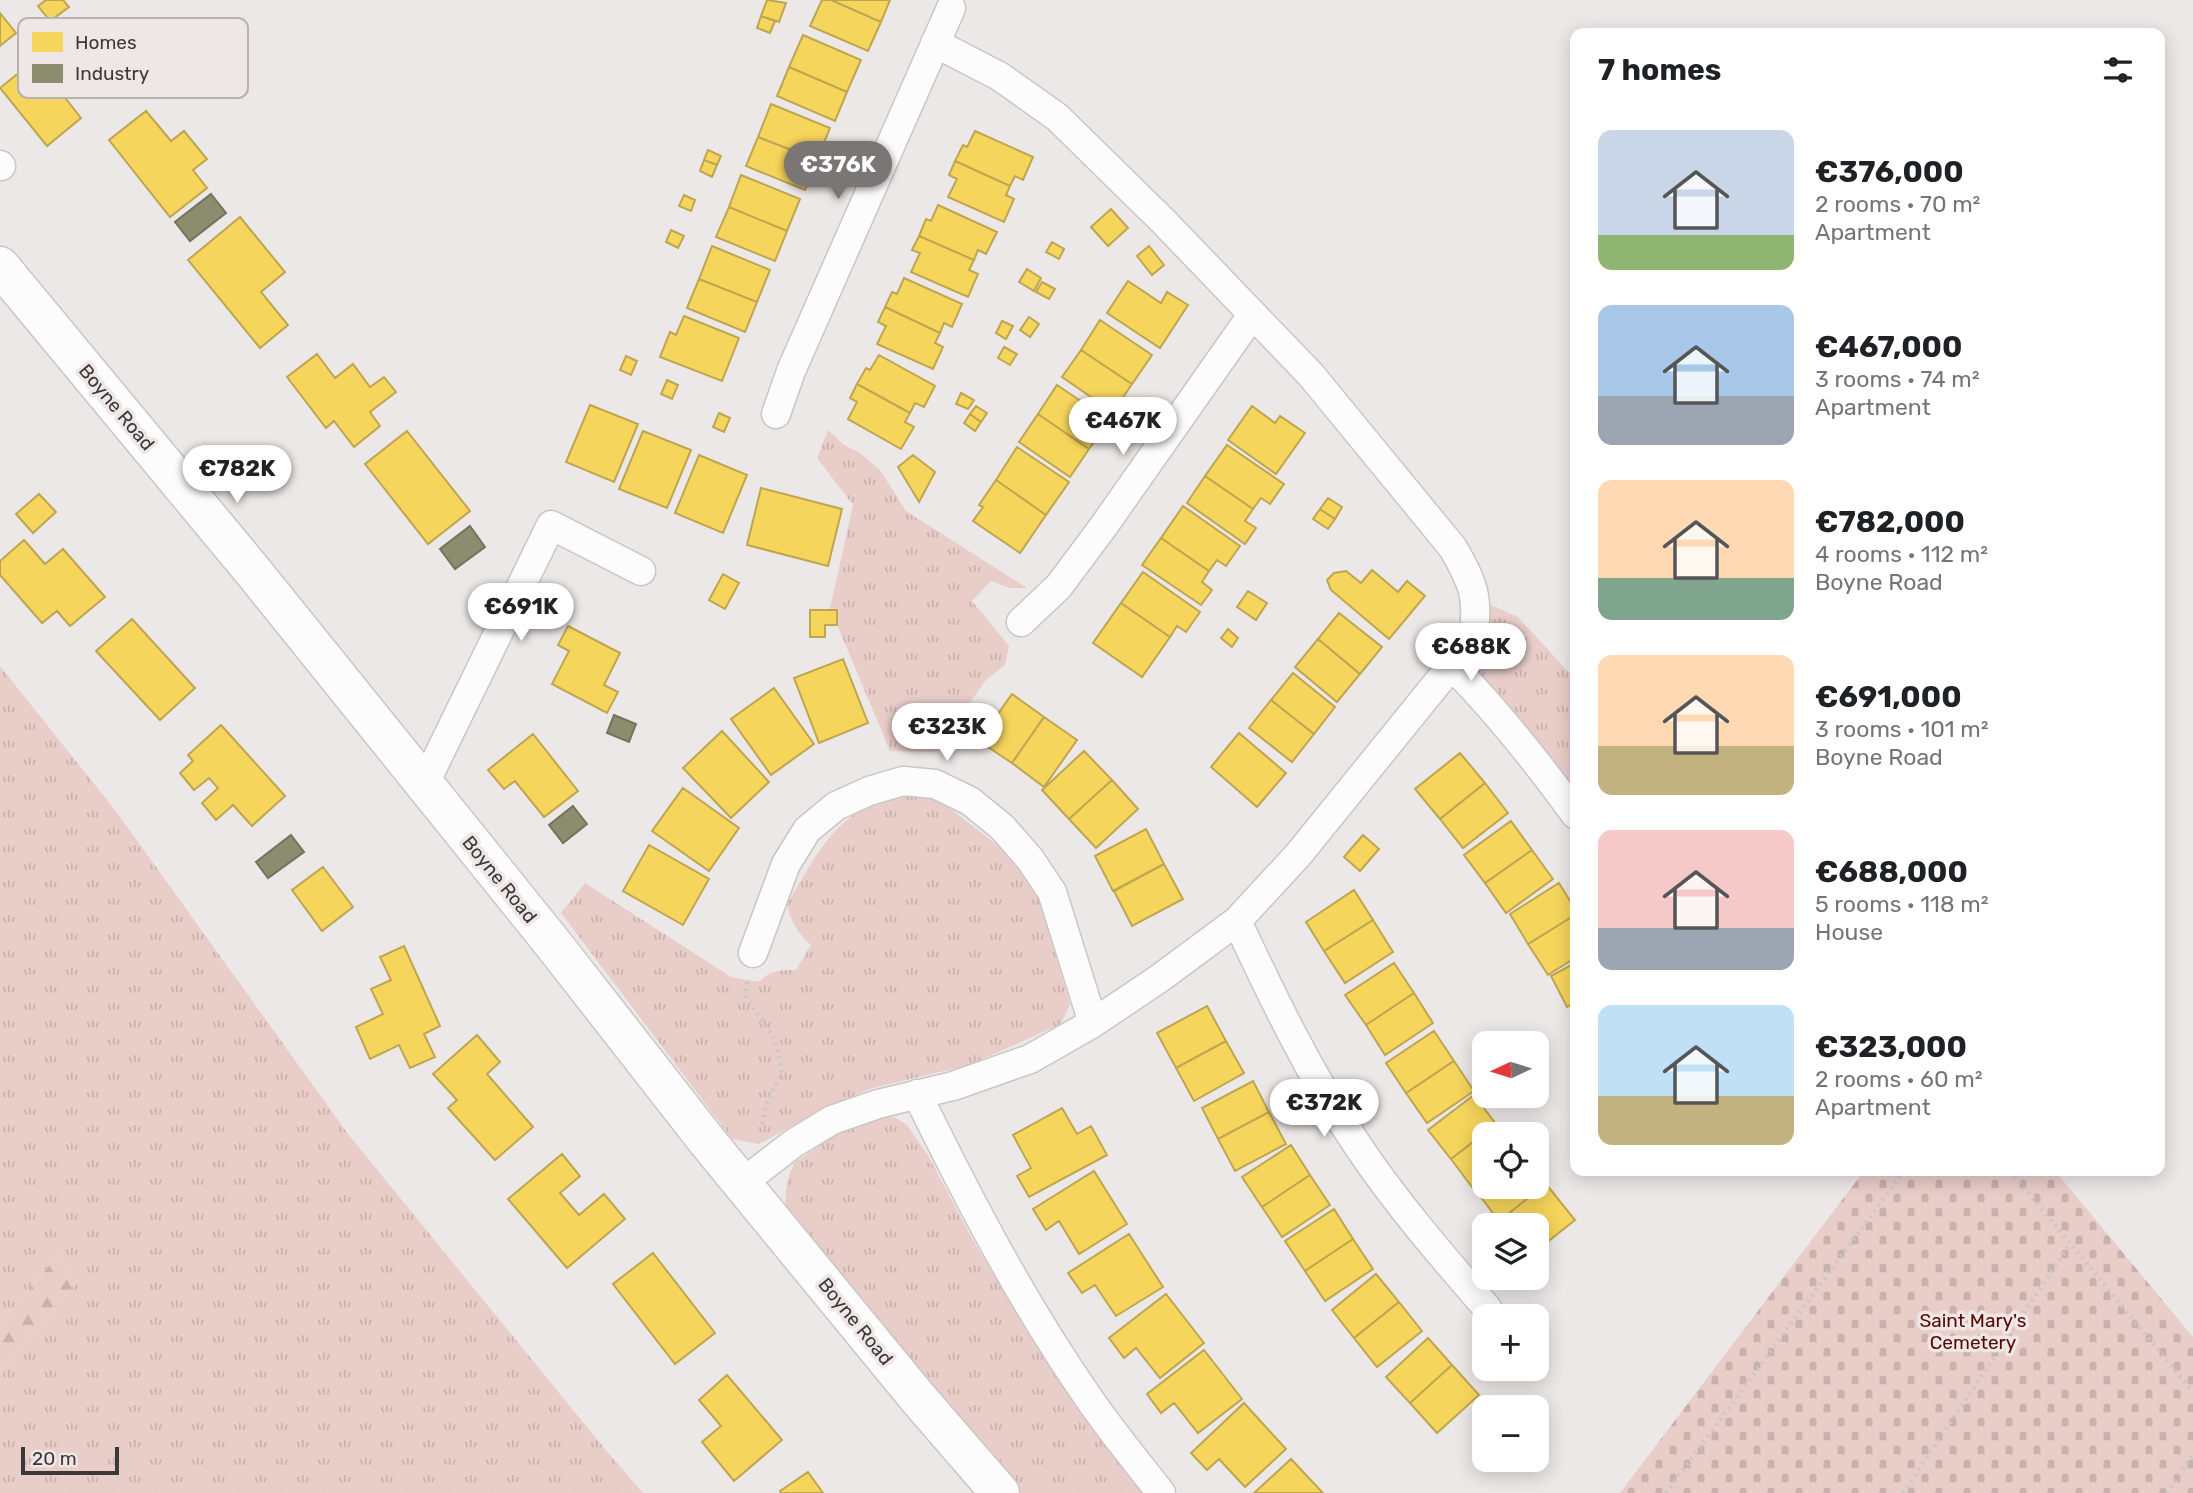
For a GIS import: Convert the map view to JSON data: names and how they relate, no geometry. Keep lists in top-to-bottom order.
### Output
{
  "streets": {
    "street": ["Boyne Road"]
  },
  "parks": ["Saint Mary's Cemetery"],
  "legend": ["Homes", "Industry"],
  "scale_bar": "20 m",
  "north": "left",
  "page": {
    "heading": "7 homes",
    "list": [
      {
        "name": "€376,000",
        "note": "2 rooms · 70 m² · Apartment"
      },
      {
        "name": "€467,000",
        "note": "3 rooms · 74 m² · Apartment"
      },
      {
        "name": "€782,000",
        "note": "4 rooms · 112 m² · Boyne Road"
      },
      {
        "name": "€691,000",
        "note": "3 rooms · 101 m² · Boyne Road"
      },
      {
        "name": "€688,000",
        "note": "5 rooms · 118 m² · House"
      },
      {
        "name": "€323,000",
        "note": "2 rooms · 60 m² · Apartment"
      }
    ],
    "price": [
      "€376K",
      "€467K",
      "€782K",
      "€691K",
      "€688K",
      "€323K",
      "€372K"
    ],
    "map_buttons": ["+", "−"],
    "scale": "20 m"
  }
}
